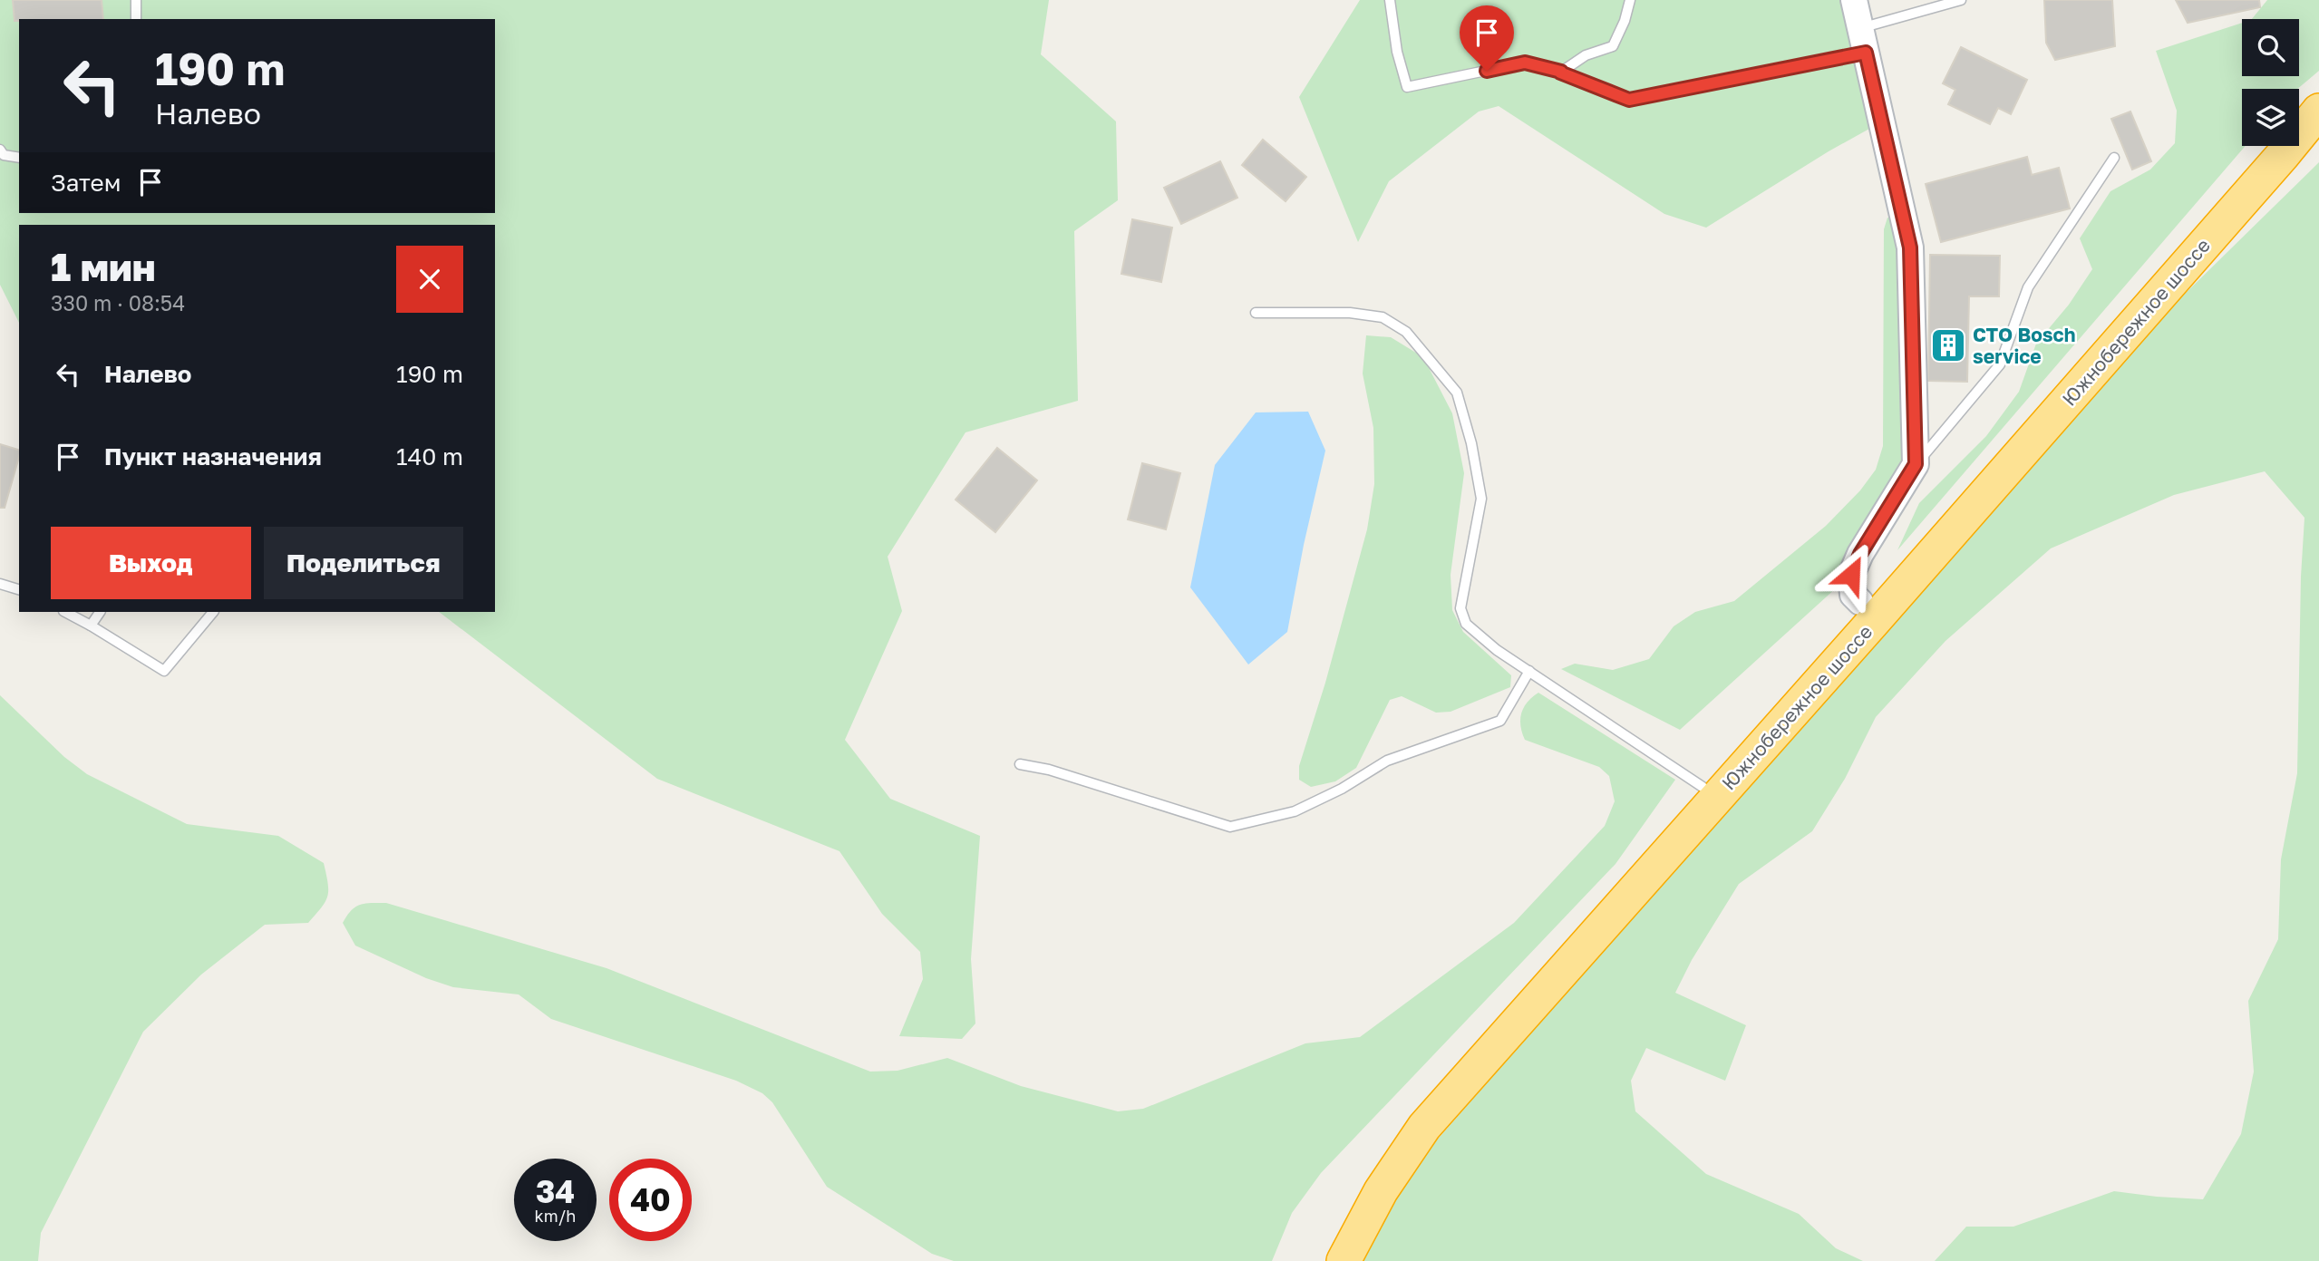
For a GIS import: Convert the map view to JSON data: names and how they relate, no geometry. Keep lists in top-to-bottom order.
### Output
{
  "streets": {
    "highway": ["Южнобережное шоссе"]
  },
  "places": {
    "building": ["СТО Bosch service"]
  },
  "page": {
    "turn": ["190 m", "Налево"],
    "then": "Затем",
    "heading": ["1 мин", "330 m · 08:54"],
    "list": [
      {
        "name": "Налево",
        "value": "190 m"
      },
      {
        "name": "Пункт назначения",
        "value": "140 m"
      }
    ],
    "buttons": ["Выход", "Поделиться"],
    "speed": "34 km/h",
    "limit": "40"
  }
}
